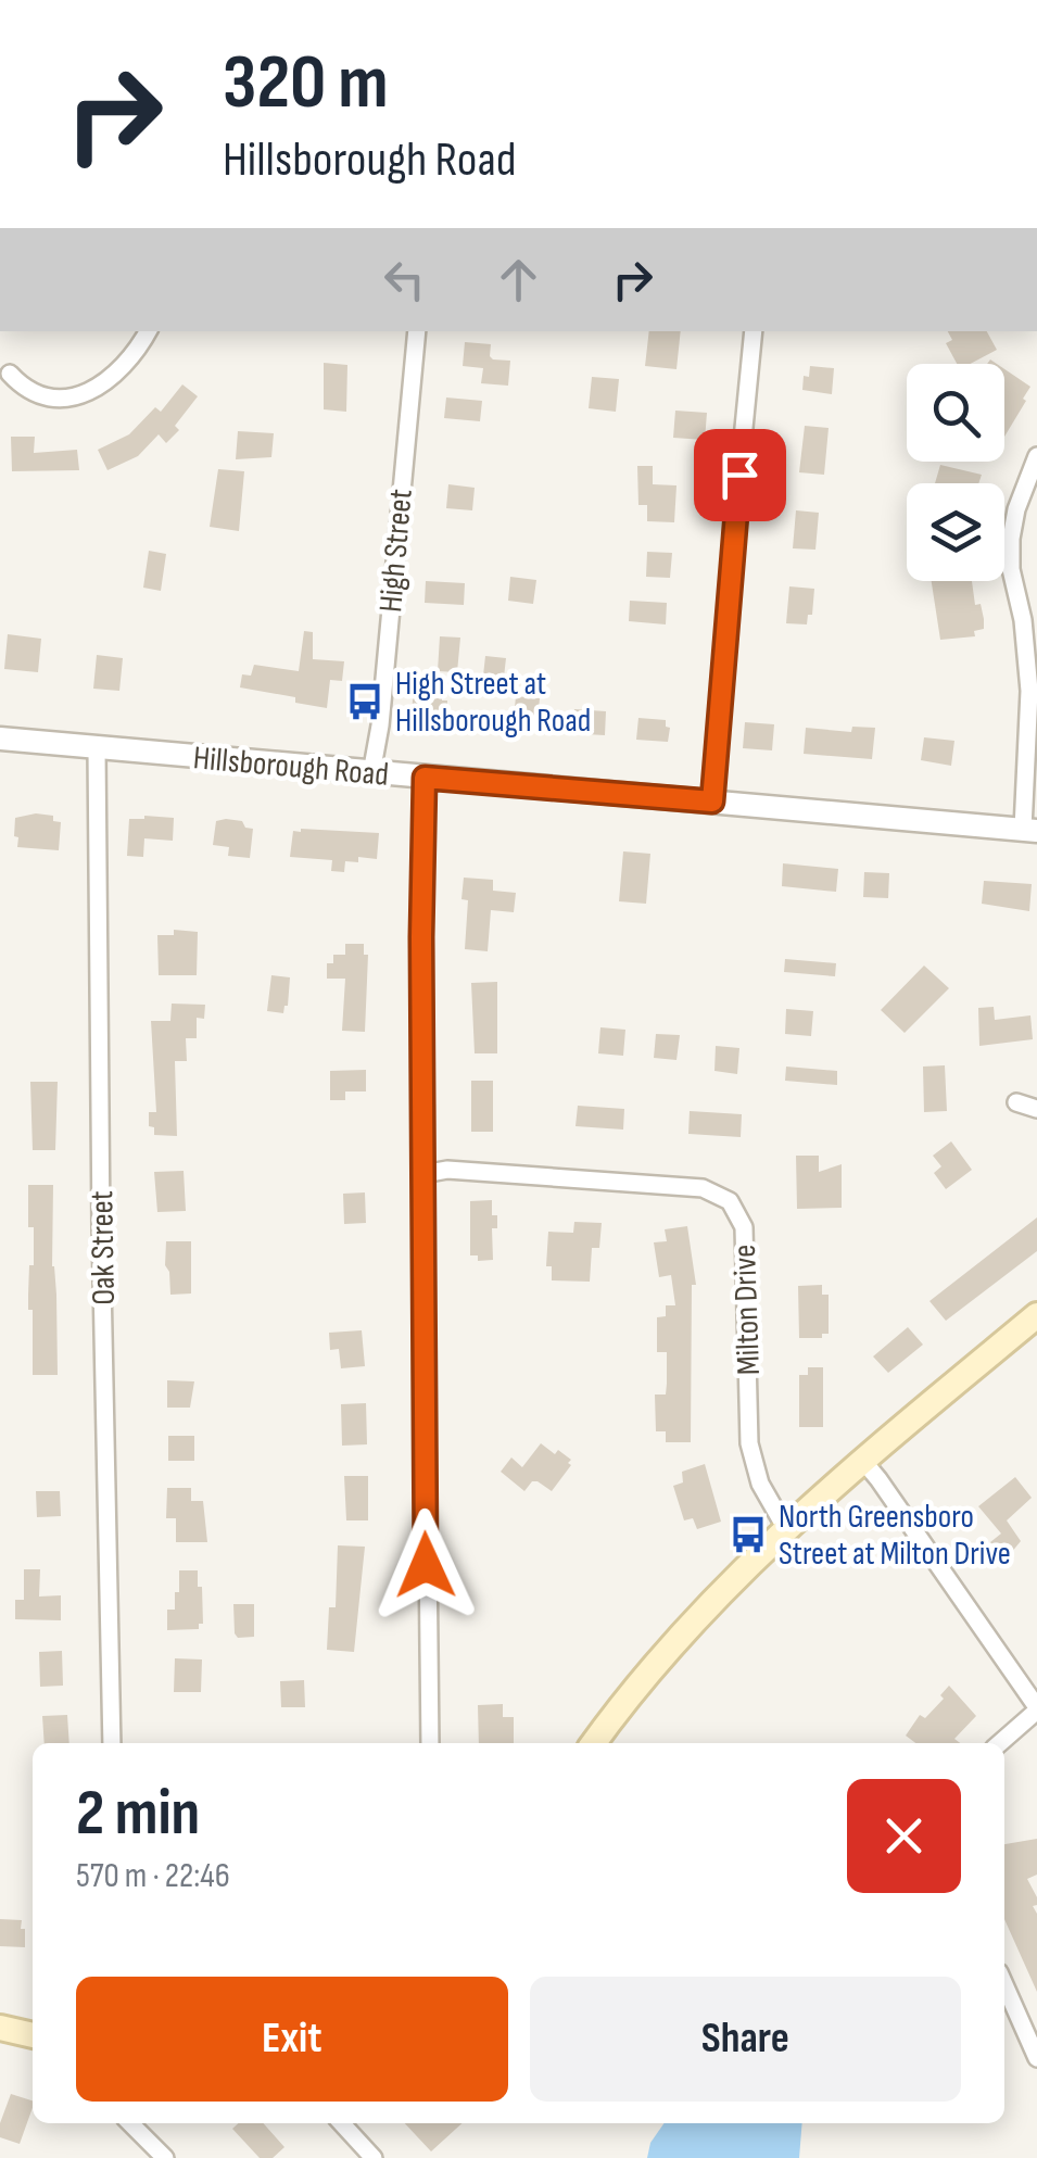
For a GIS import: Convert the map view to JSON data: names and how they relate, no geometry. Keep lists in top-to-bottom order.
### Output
{
  "streets": {
    "street": [
      "High Street",
      "Hillsborough Road",
      "Oak Street",
      "Milton Drive"
    ]
  },
  "crossings": [
    ["High Street", "Hillsborough Road"],
    ["Hillsborough Road", "Oak Street"]
  ],
  "places": {
    "bus stop": ["High Street at Hillsborough Road", "North Greensboro Street at Milton Drive"]
  },
  "page": {
    "turn": ["320 m", "Hillsborough Road"],
    "heading": ["2 min", "570 m · 22:46"],
    "buttons": ["Exit", "Share"]
  }
}
